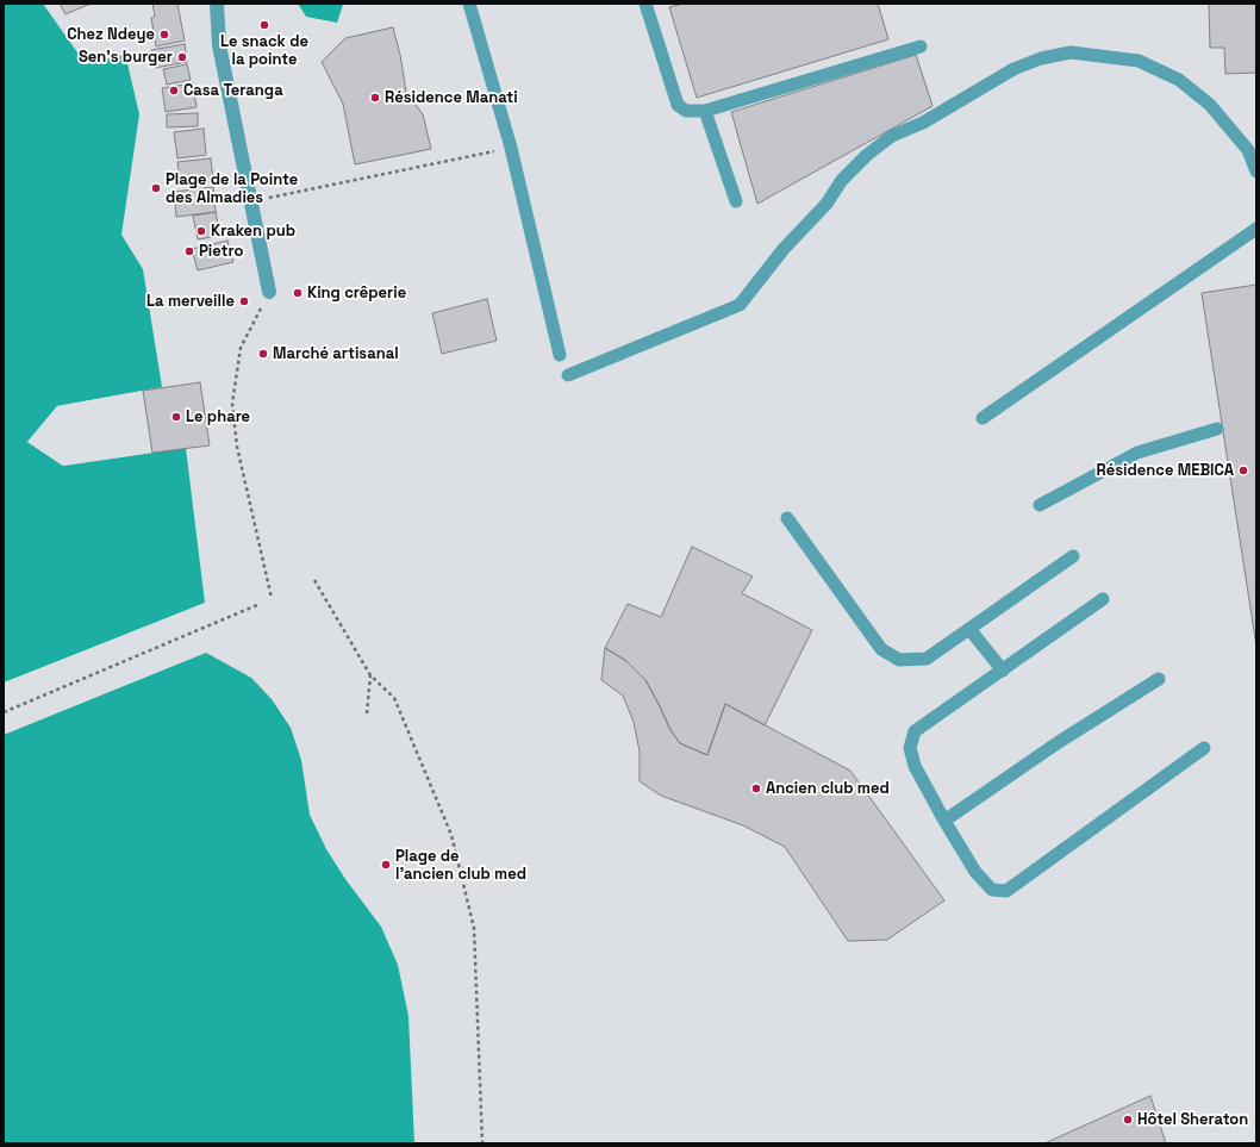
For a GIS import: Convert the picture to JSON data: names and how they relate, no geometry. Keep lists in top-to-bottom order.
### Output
{
  "places": [
    "Le snack de la pointe",
    "Chez Ndeye",
    "Sen's burger",
    "Casa Teranga",
    "Résidence Manati",
    "Plage de la Pointe des Almadies",
    "Kraken pub",
    "Pietro",
    "King crêperie",
    "La merveille",
    "Marché artisanal",
    "Le phare",
    "Résidence MEBICA",
    "Ancien club med",
    "Plage de l'ancien club med",
    "Hôtel Sheraton"
  ]
}
